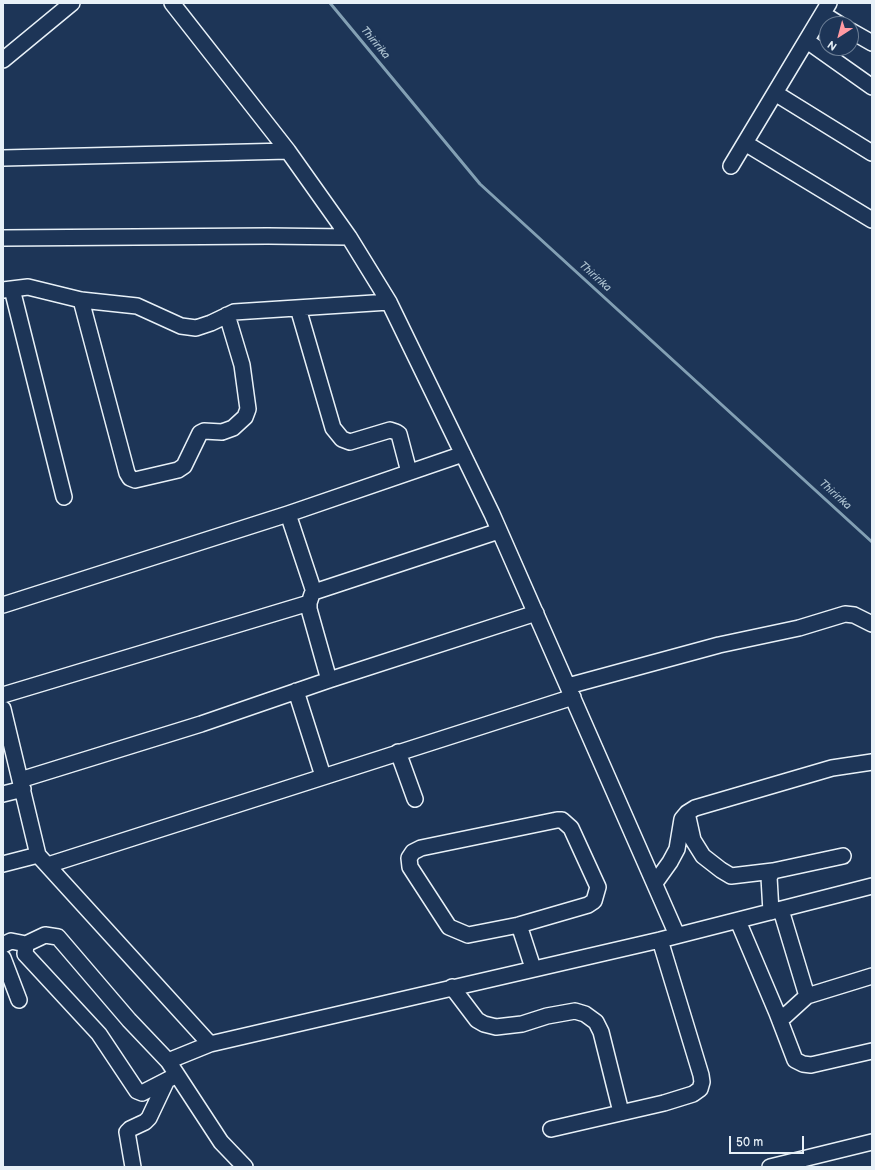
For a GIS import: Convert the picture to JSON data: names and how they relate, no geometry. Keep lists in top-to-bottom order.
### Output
{
  "water": ["Thiririka"],
  "scale_bar": "50 m",
  "north": "bottom left"
}
